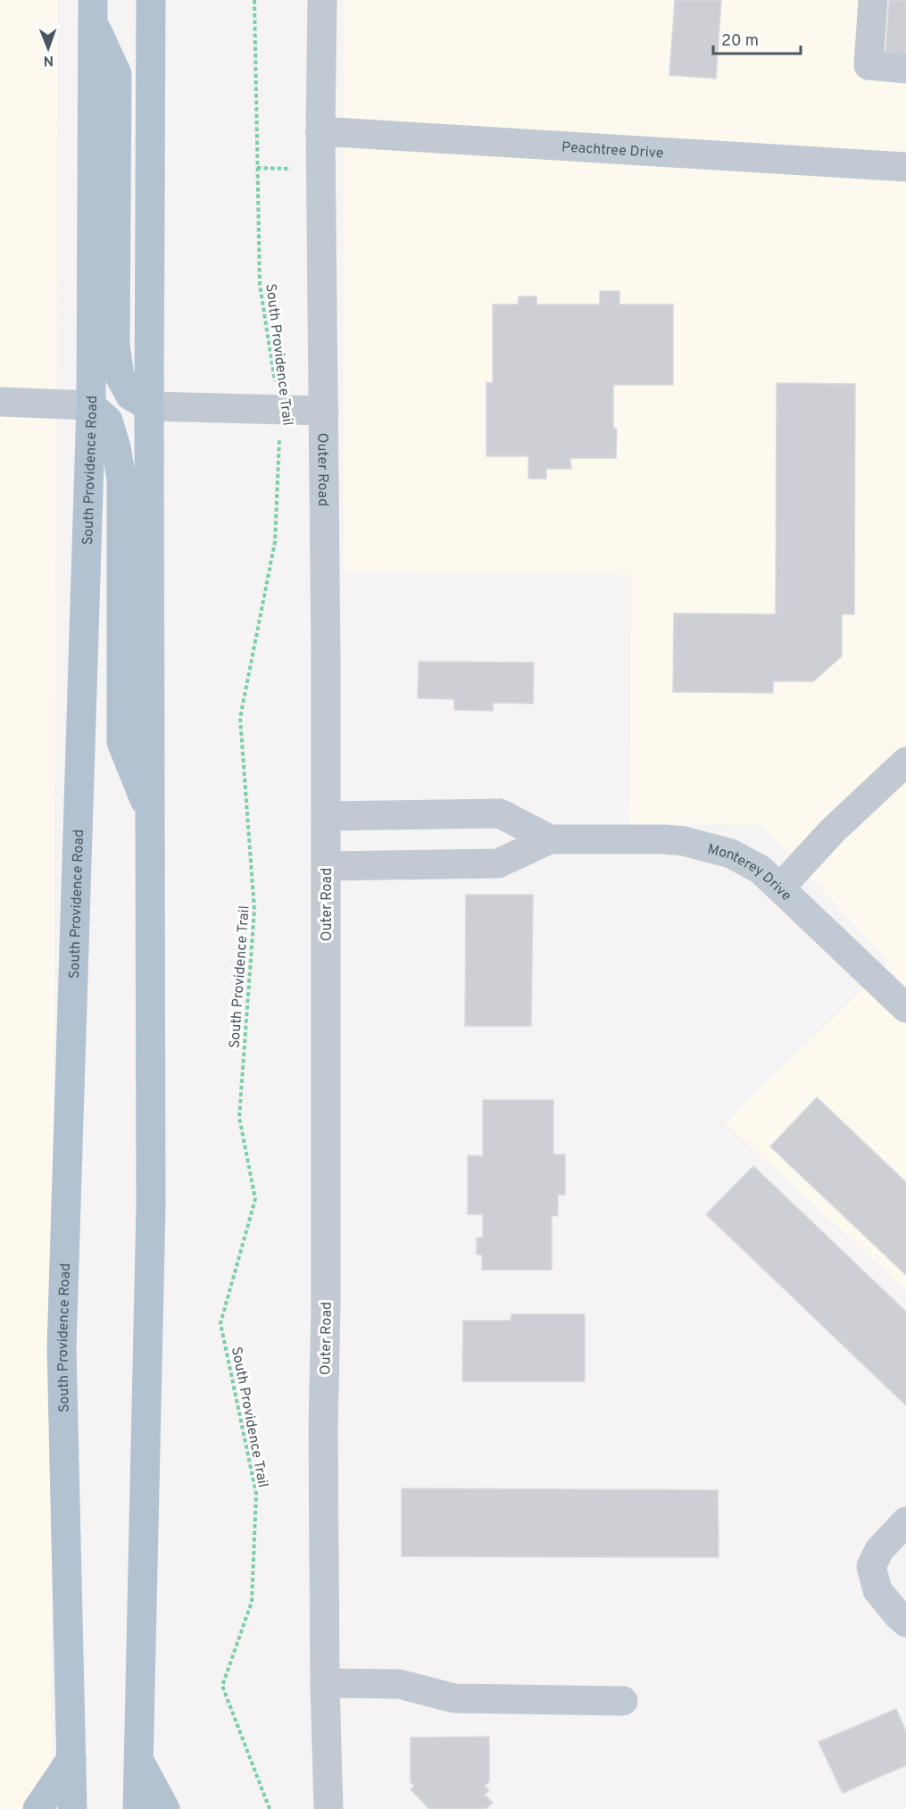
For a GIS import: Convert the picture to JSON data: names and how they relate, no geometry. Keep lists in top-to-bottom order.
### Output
{
  "streets": {
    "main road": ["South Providence Road"],
    "street": ["Peachtree Drive", "Outer Road", "Monterey Drive"],
    "path": ["South Providence Trail"]
  },
  "crossings": [
    ["Peachtree Drive", "Outer Road"],
    ["Outer Road", "Monterey Drive"]
  ],
  "scale_bar": "20 m",
  "north": "bottom"
}
